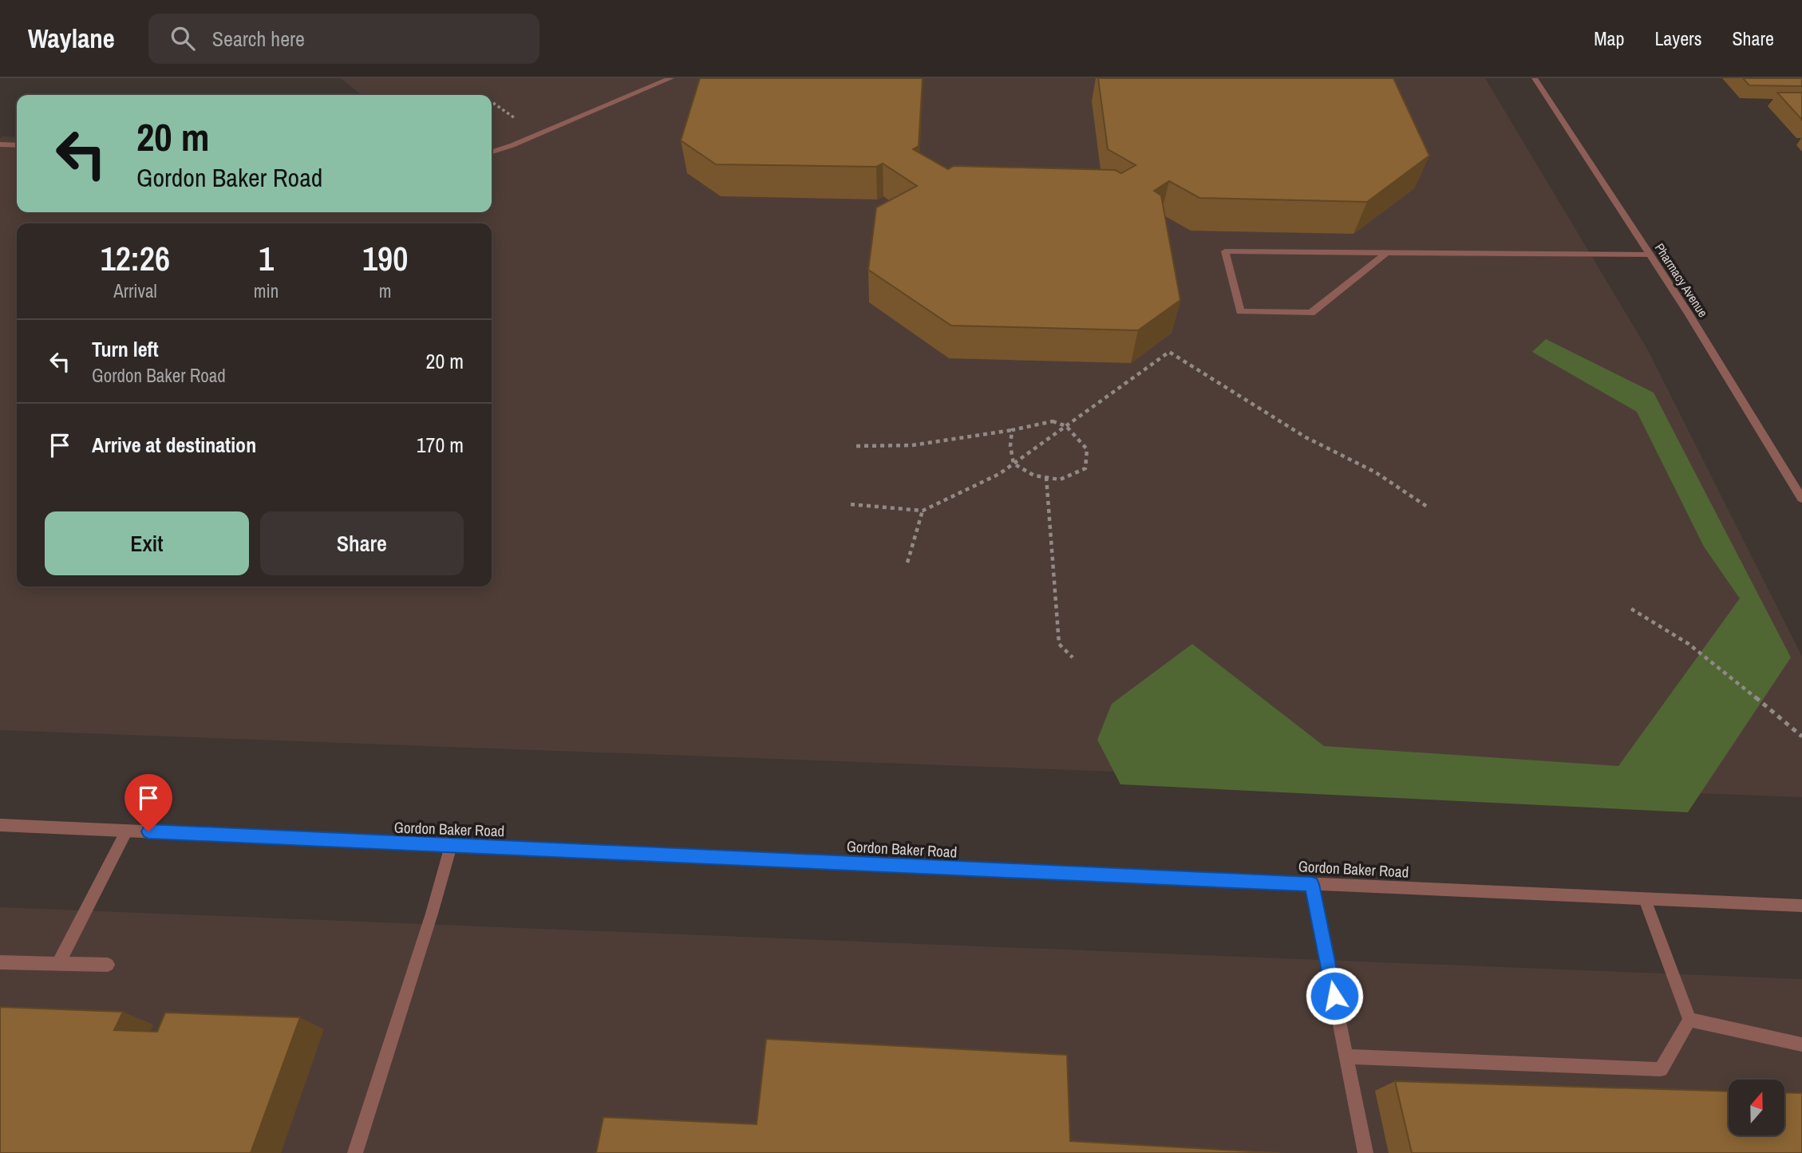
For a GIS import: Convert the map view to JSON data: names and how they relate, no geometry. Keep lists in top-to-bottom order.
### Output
{
  "streets": {
    "street": ["Pharmacy Avenue", "Gordon Baker Road"]
  },
  "north": "top",
  "page": {
    "header": "Waylane",
    "search": "Search here",
    "nav": ["Map", "Layers", "Share"],
    "turn": ["20 m", "Gordon Baker Road"],
    "eta": [
      "12:26",
      "Arrival",
      "1",
      "min",
      "190",
      "m"
    ],
    "list": [
      {
        "name": "Turn left",
        "note": "Gordon Baker Road",
        "value": "20 m"
      },
      {
        "name": "Arrive at destination",
        "value": "170 m"
      }
    ],
    "buttons": ["Exit", "Share"]
  }
}
